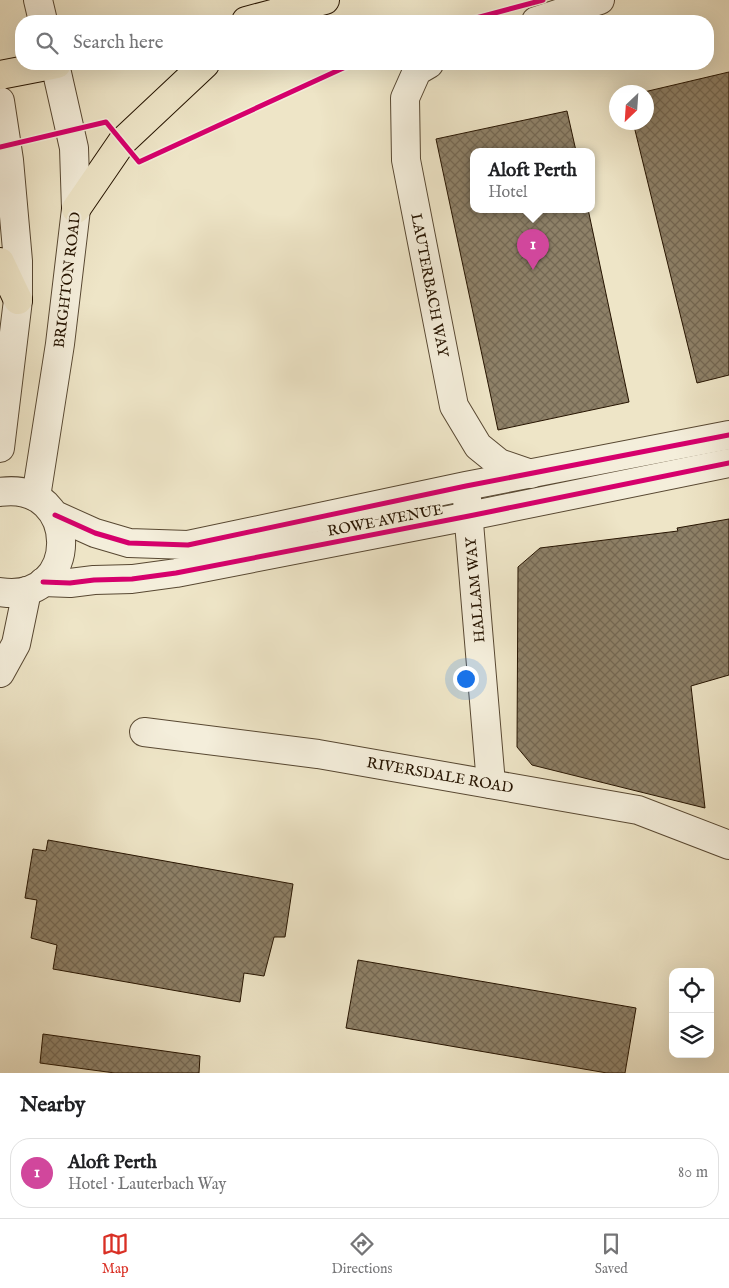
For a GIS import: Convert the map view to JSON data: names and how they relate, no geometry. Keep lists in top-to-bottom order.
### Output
{
  "streets": {
    "street": [
      "BRIGHTON ROAD",
      "LAUTERBACH WAY",
      "ROWE AVENUE",
      "HALLAM WAY",
      "RIVERSDALE ROAD"
    ]
  },
  "crossings": [
    ["BRIGHTON ROAD", "ROWE AVENUE"],
    ["LAUTERBACH WAY", "ROWE AVENUE"],
    ["ROWE AVENUE", "HALLAM WAY"],
    ["HALLAM WAY", "RIVERSDALE ROAD"]
  ],
  "north": "bottom left",
  "page": {
    "search": "Search here",
    "popup": ["Aloft Perth", "Hotel"],
    "pins": "1",
    "heading": "Nearby",
    "list": [
      {
        "mark": "1",
        "name": "Aloft Perth",
        "note": "Hotel · Lauterbach Way",
        "value": "80 m"
      }
    ],
    "nav": ["Map", "Directions", "Saved"]
  }
}
